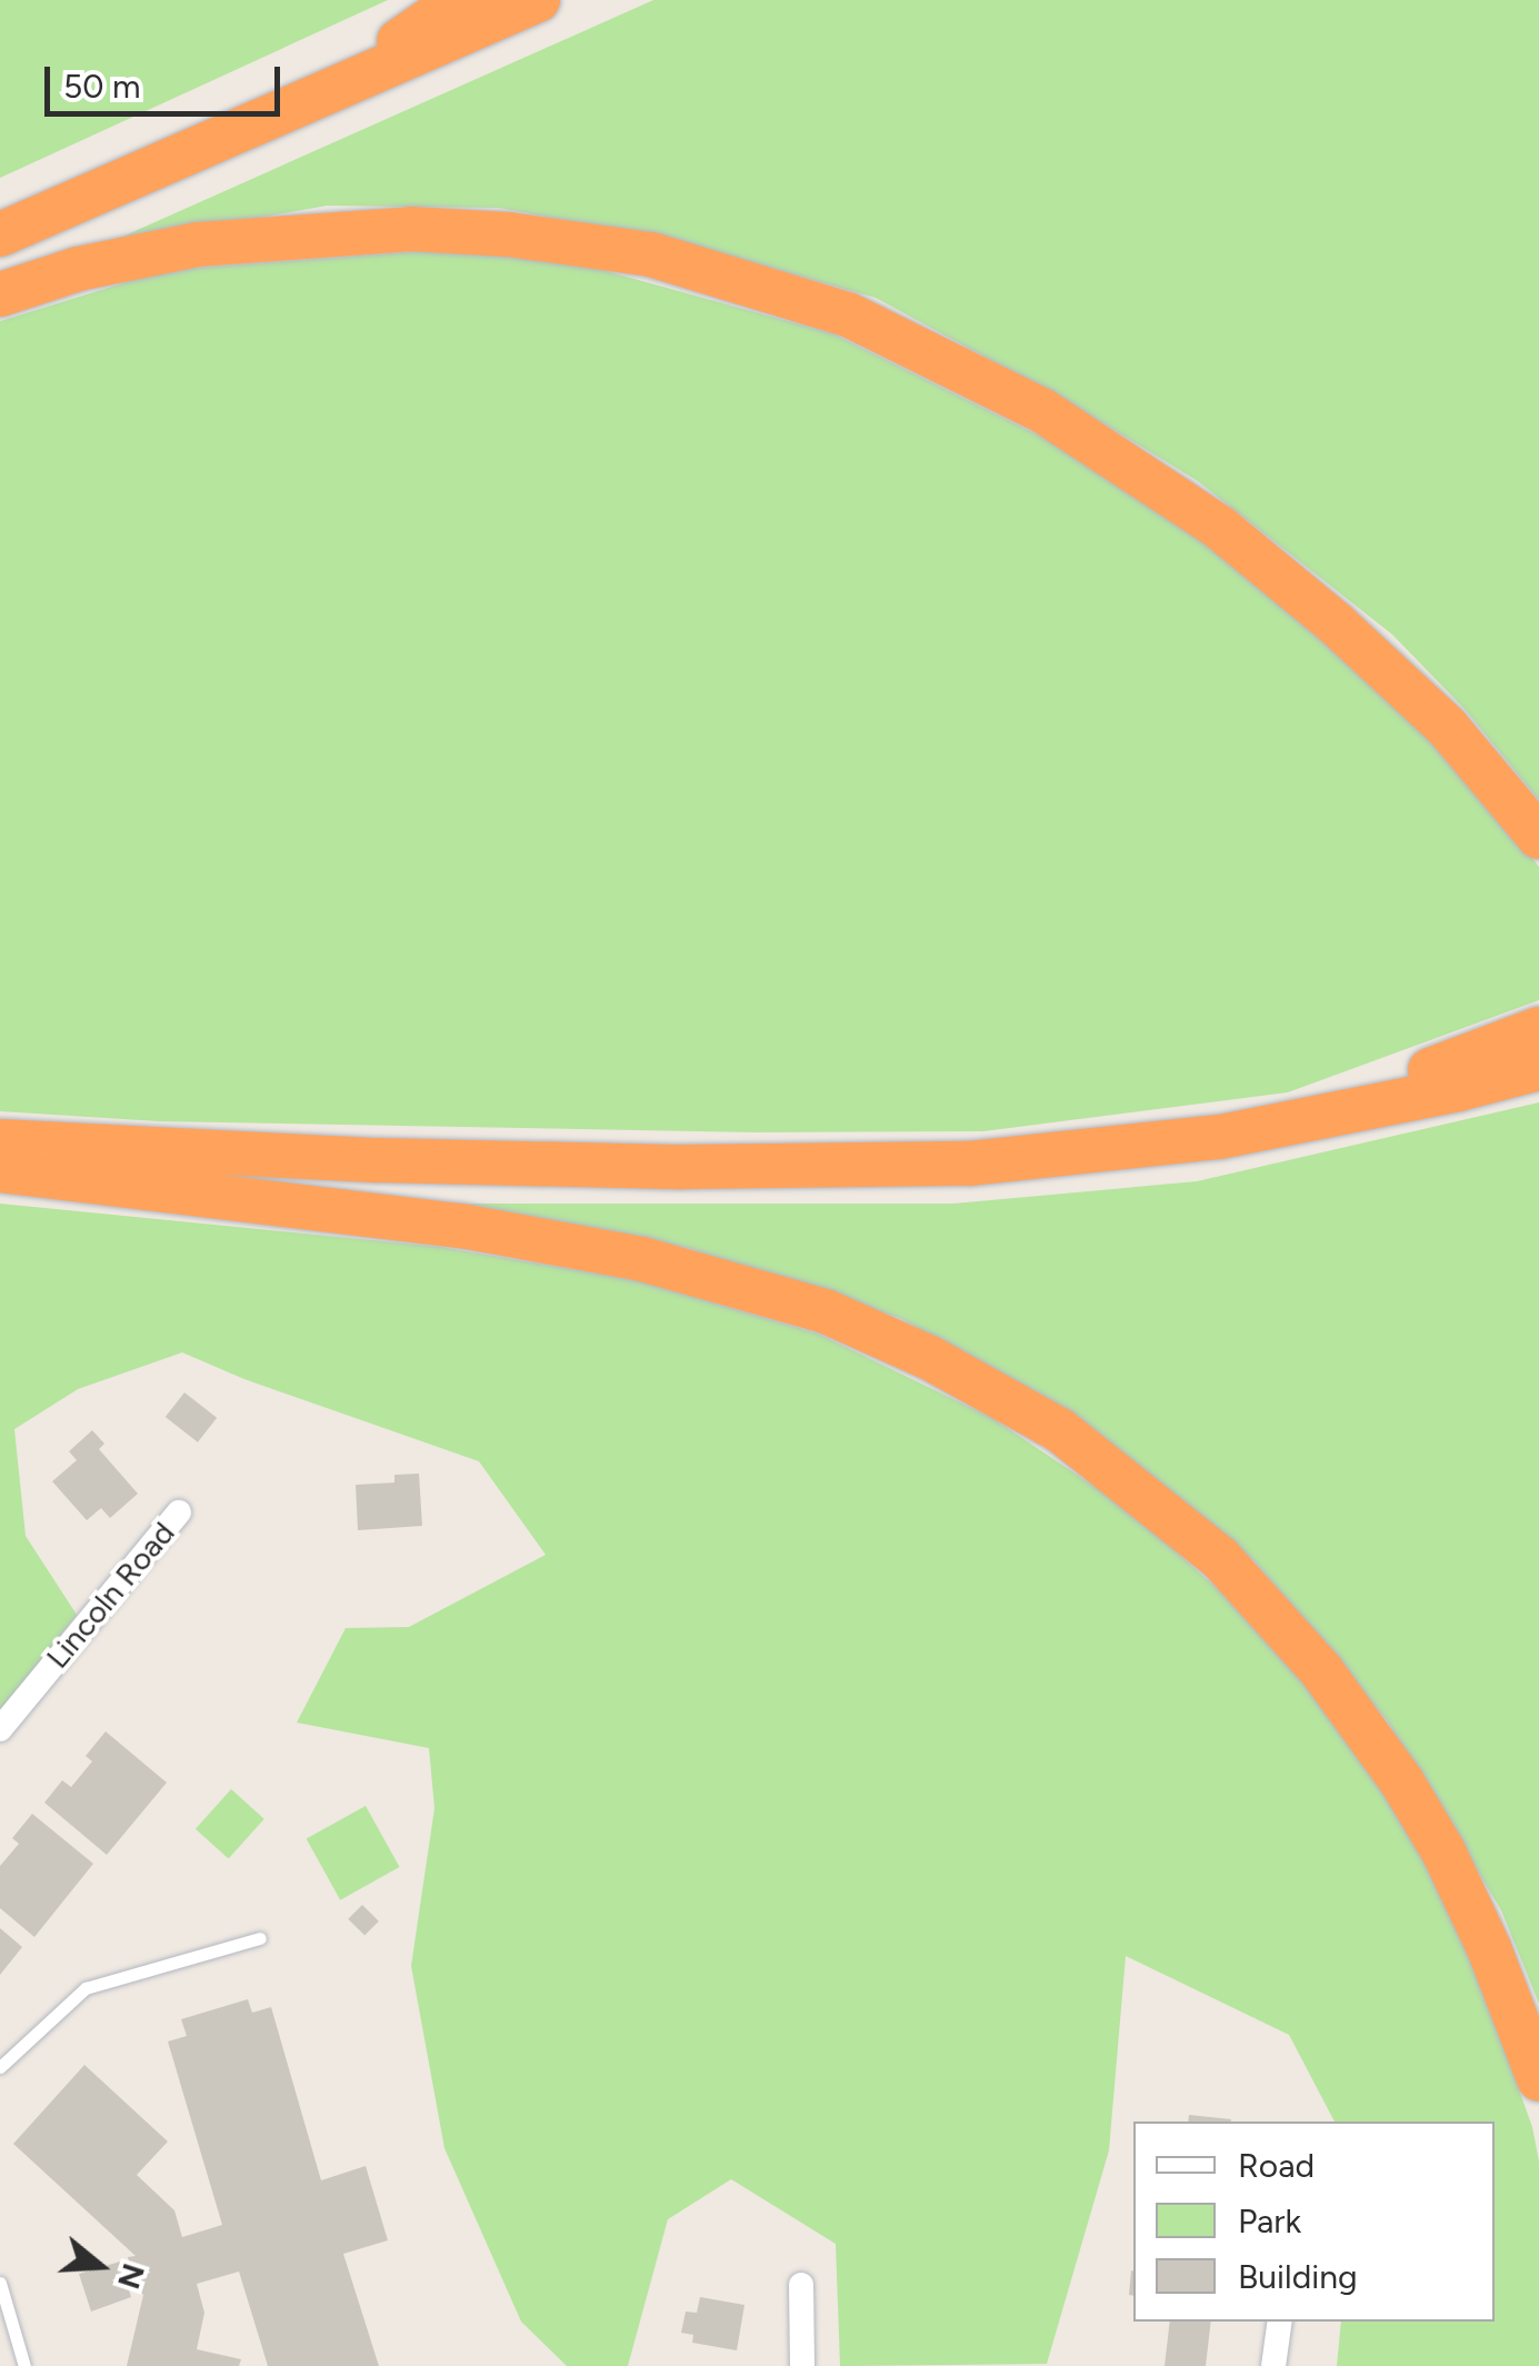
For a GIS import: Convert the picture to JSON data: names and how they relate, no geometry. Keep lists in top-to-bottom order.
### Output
{
  "streets": {
    "street": ["Lincoln Road"]
  },
  "legend": ["Road", "Park", "Building"],
  "scale_bar": "50 m",
  "north": "right"
}
